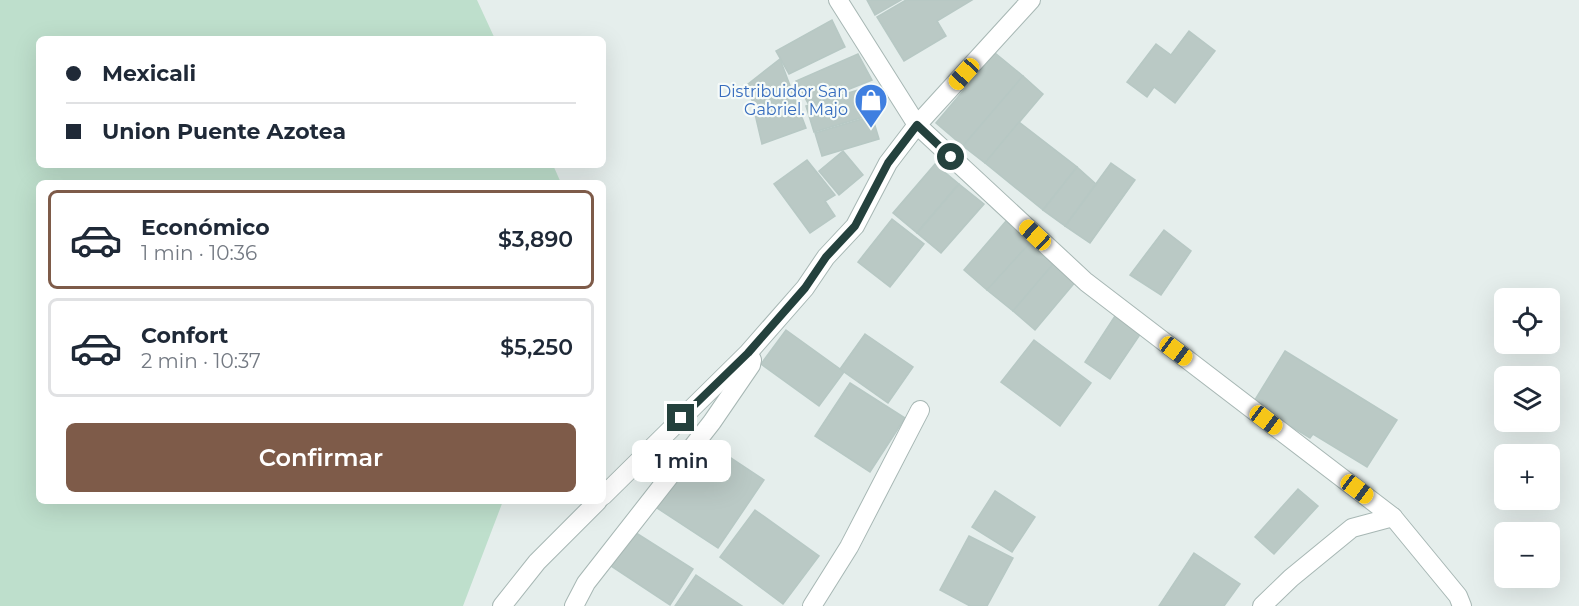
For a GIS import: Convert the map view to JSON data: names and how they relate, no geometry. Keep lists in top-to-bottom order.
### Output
{
  "places": {
    "shop": ["Distribuidor San Gabriel. Majo"]
  },
  "page": {
    "banner": ["Mexicali", "Union Puente Azotea"],
    "list": [
      {
        "name": "Económico",
        "note": "1 min · 10:36",
        "value": "$3,890"
      },
      {
        "name": "Confort",
        "note": "2 min · 10:37",
        "value": "$5,250"
      }
    ],
    "map_buttons": ["+", "−"],
    "buttons": "Confirmar",
    "bubble": "1 min"
  }
}
